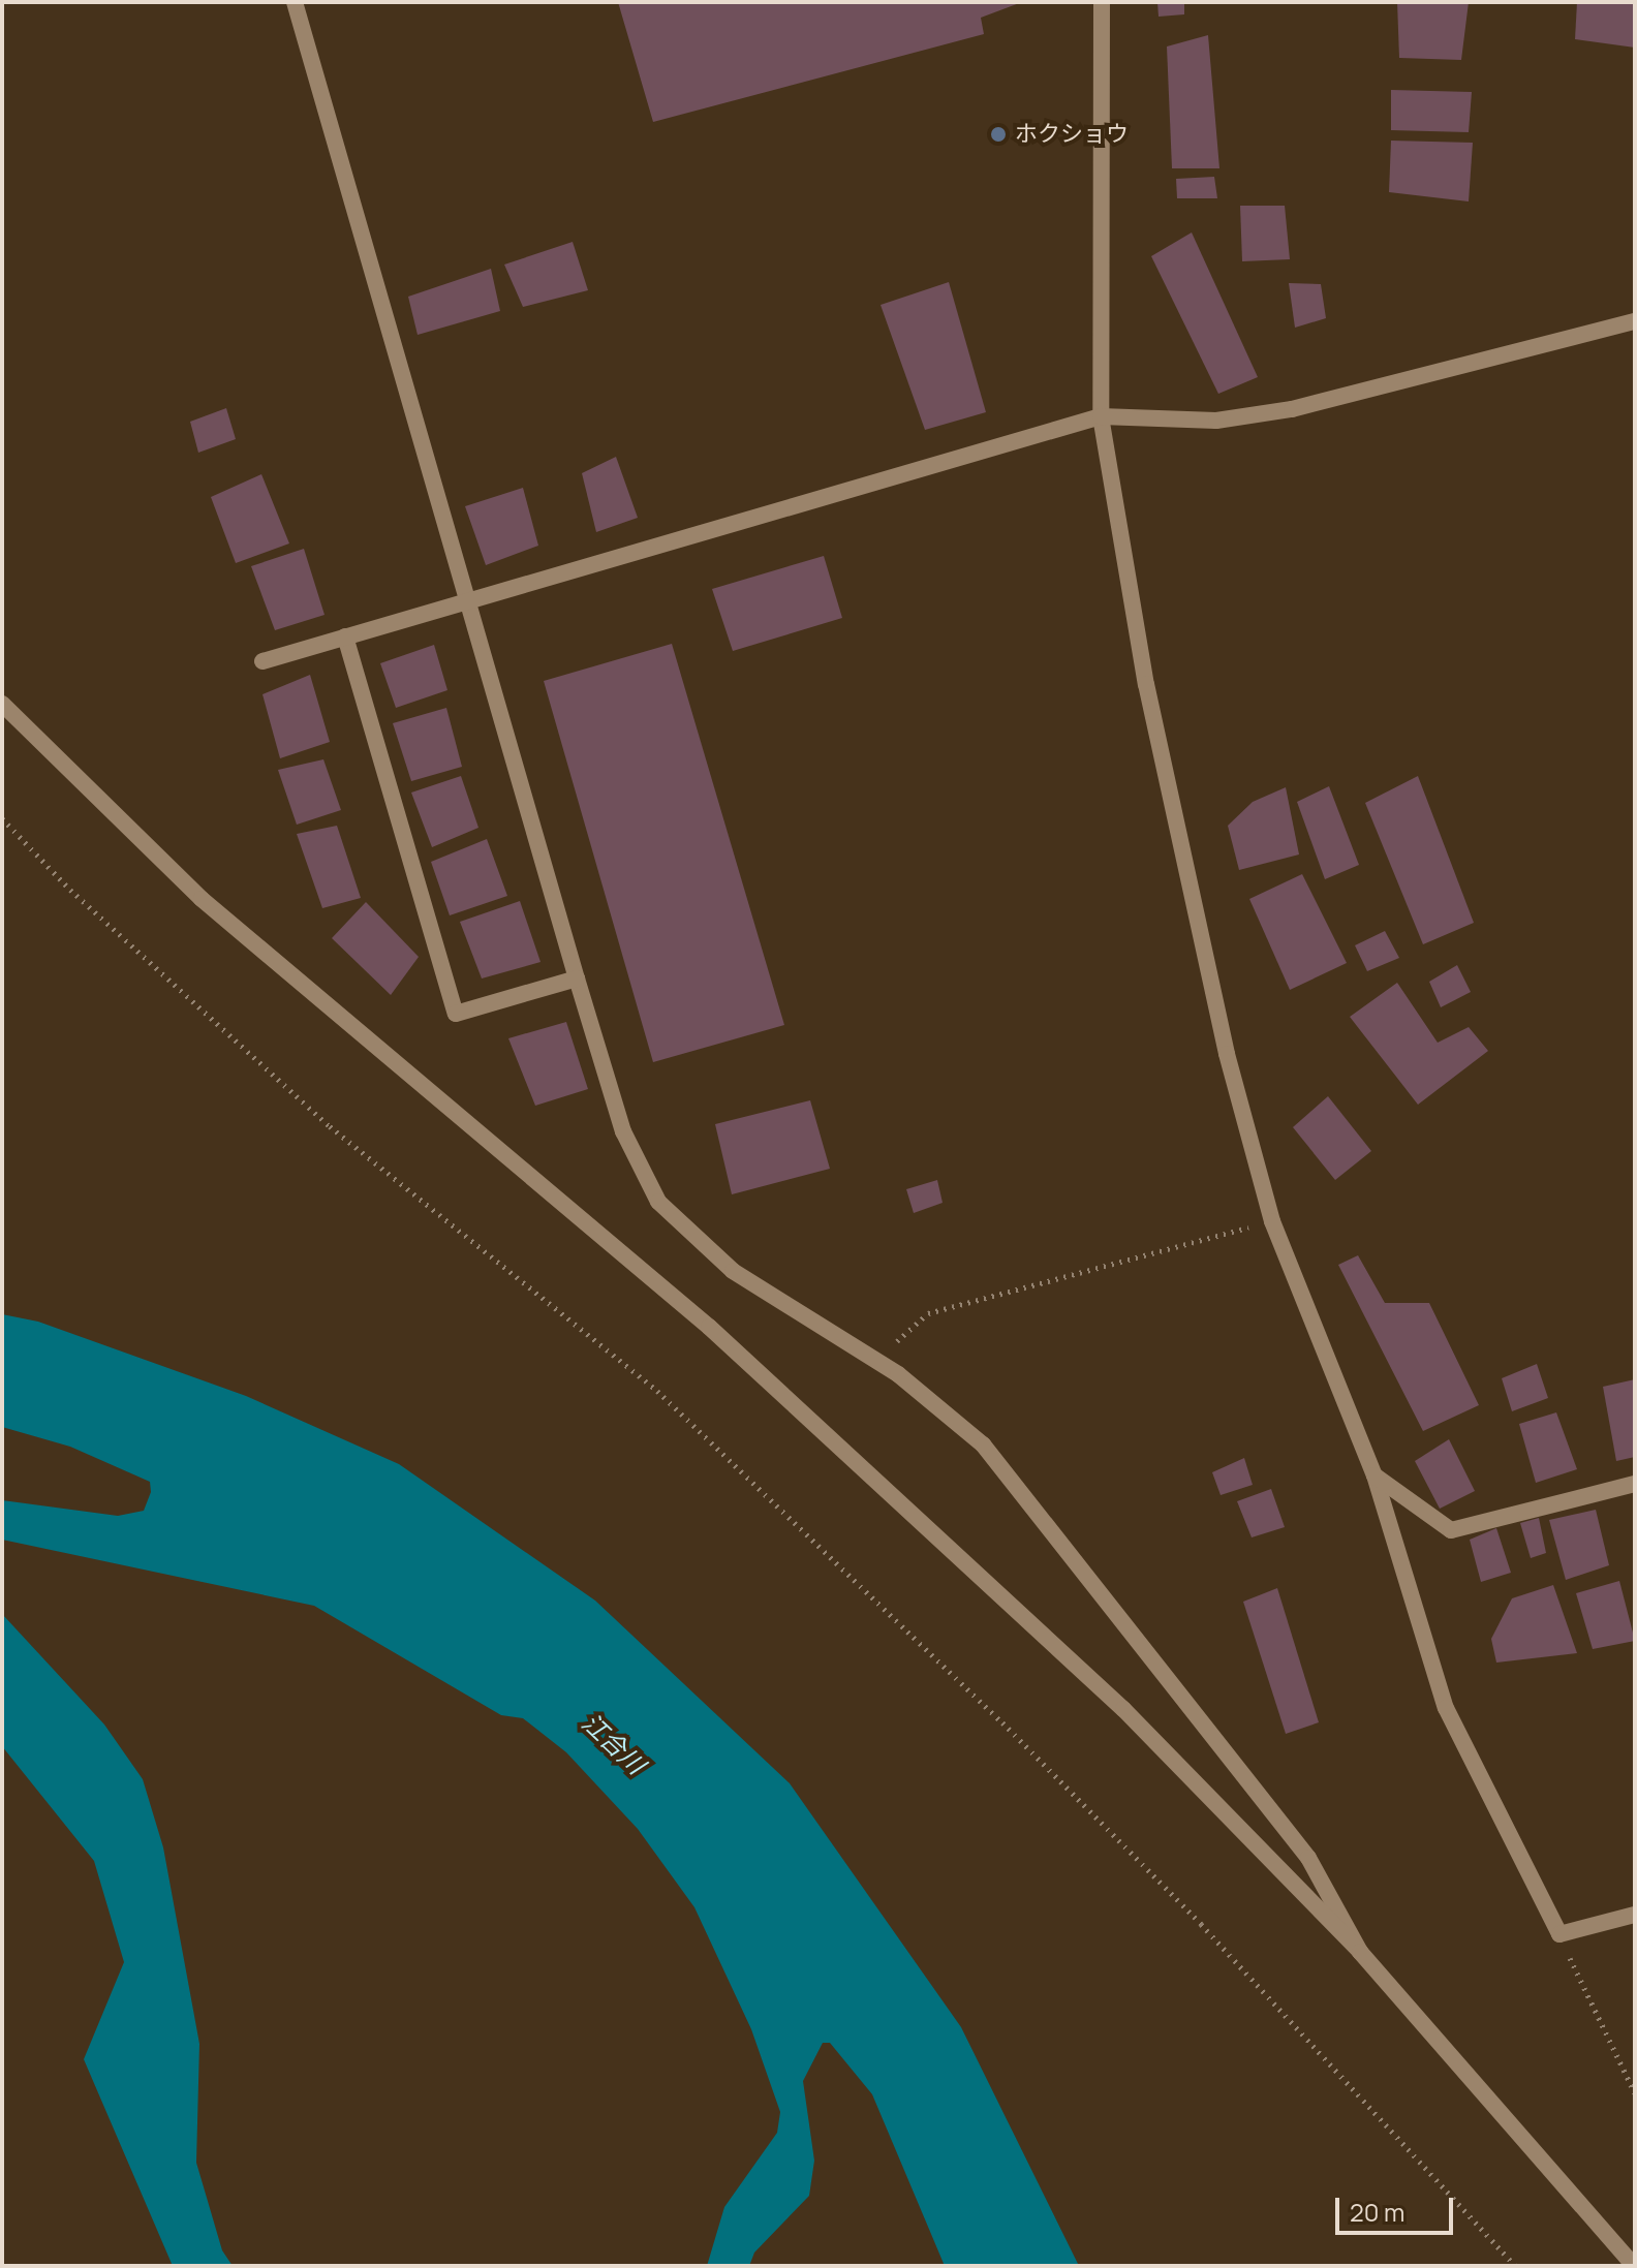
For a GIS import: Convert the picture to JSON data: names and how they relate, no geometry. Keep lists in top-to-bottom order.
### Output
{
  "water": ["江合川"],
  "places": ["ホクショウ"],
  "scale_bar": "20 m"
}
